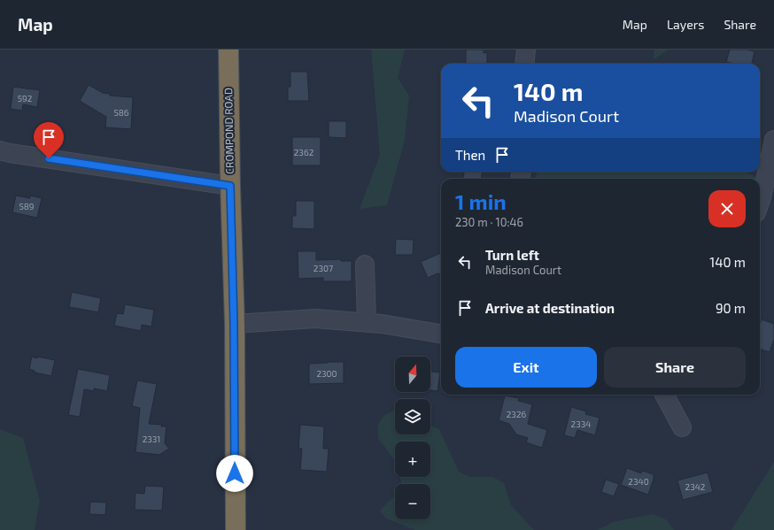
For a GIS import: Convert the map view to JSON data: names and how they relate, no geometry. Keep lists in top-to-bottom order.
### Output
{
  "streets": {
    "highway": ["CROMPOND ROAD"]
  },
  "house_numbers": [
    "592",
    "586",
    "2362",
    "589",
    "2307",
    "2300",
    "2326",
    "2334",
    "2331",
    "2340",
    "2342"
  ],
  "north": "top",
  "page": {
    "header": "Map",
    "nav": ["Map", "Layers", "Share"],
    "turn": ["140 m", "Madison Court"],
    "then": "Then",
    "heading": ["1 min", "230 m · 10:46"],
    "list": [
      {
        "name": "Turn left",
        "note": "Madison Court",
        "value": "140 m"
      },
      {
        "name": "Arrive at destination",
        "value": "90 m"
      }
    ],
    "buttons": ["Exit", "Share"],
    "map_buttons": ["+", "−"]
  }
}
